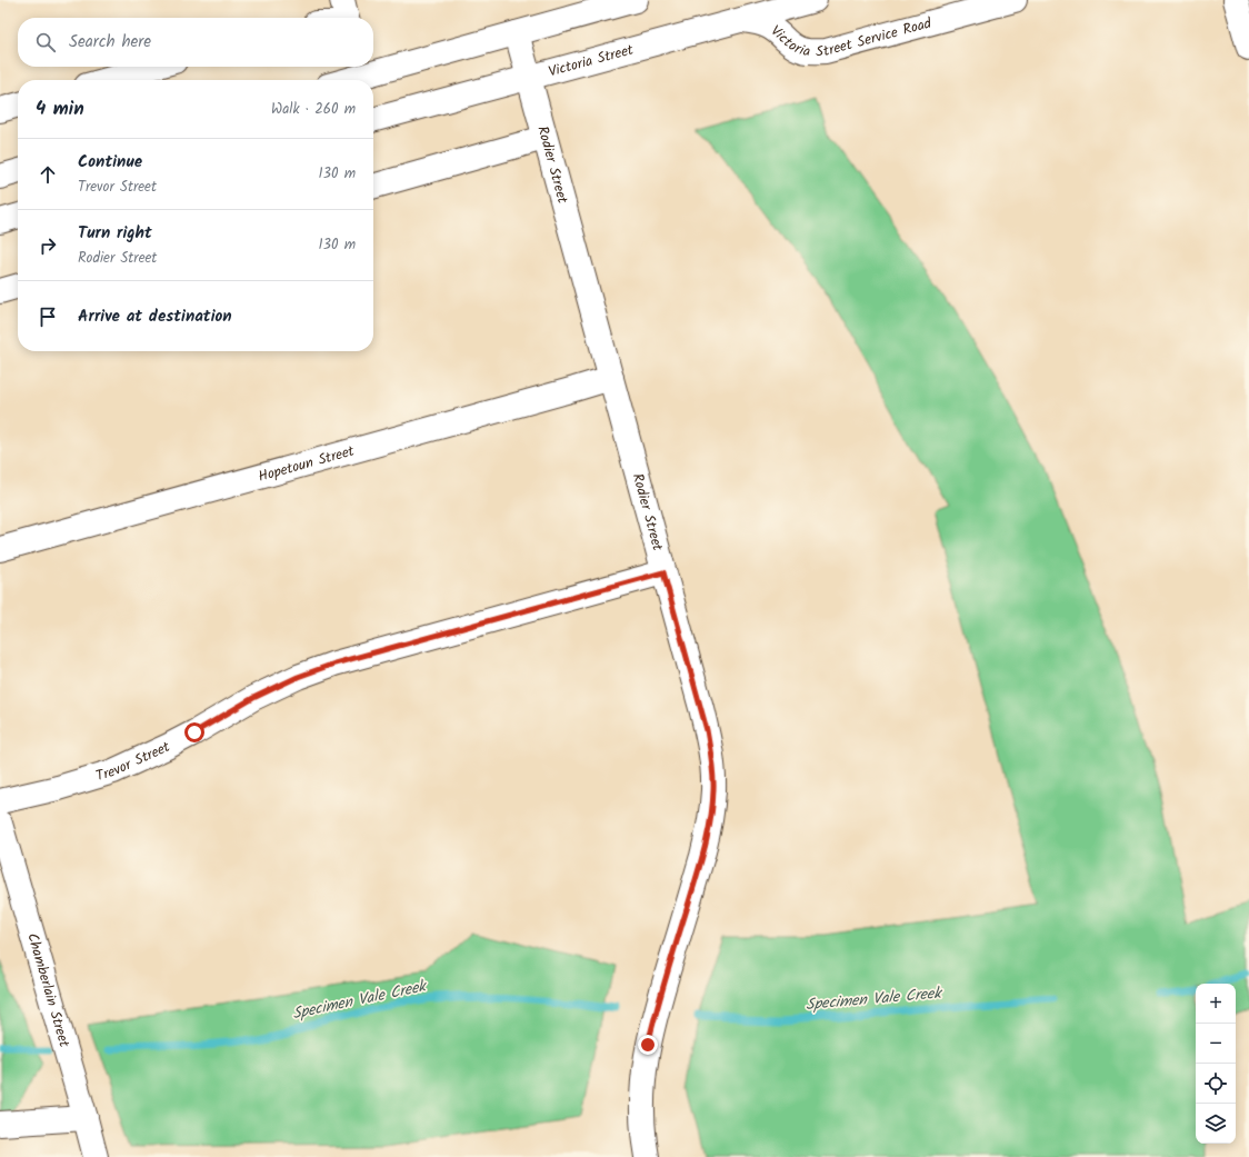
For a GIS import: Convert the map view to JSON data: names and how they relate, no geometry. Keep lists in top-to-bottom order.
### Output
{
  "streets": {
    "street": [
      "Victoria Street Service Road",
      "Victoria Street",
      "Rodier Street",
      "Hopetoun Street",
      "Trevor Street",
      "Chamberlain Street"
    ]
  },
  "crossings": [
    ["Victoria Street Service Road", "Victoria Street"],
    ["Victoria Street", "Rodier Street"],
    ["Rodier Street", "Hopetoun Street"],
    ["Rodier Street", "Trevor Street"]
  ],
  "water": ["Specimen Vale Creek"],
  "page": {
    "search": "Search here",
    "heading": ["4 min", "Walk · 260 m"],
    "list": [
      ["Continue", "Trevor Street", "130 m"],
      ["Turn right", "Rodier Street", "130 m"],
      "Arrive at destination"
    ],
    "map_buttons": ["+", "−"]
  }
}
